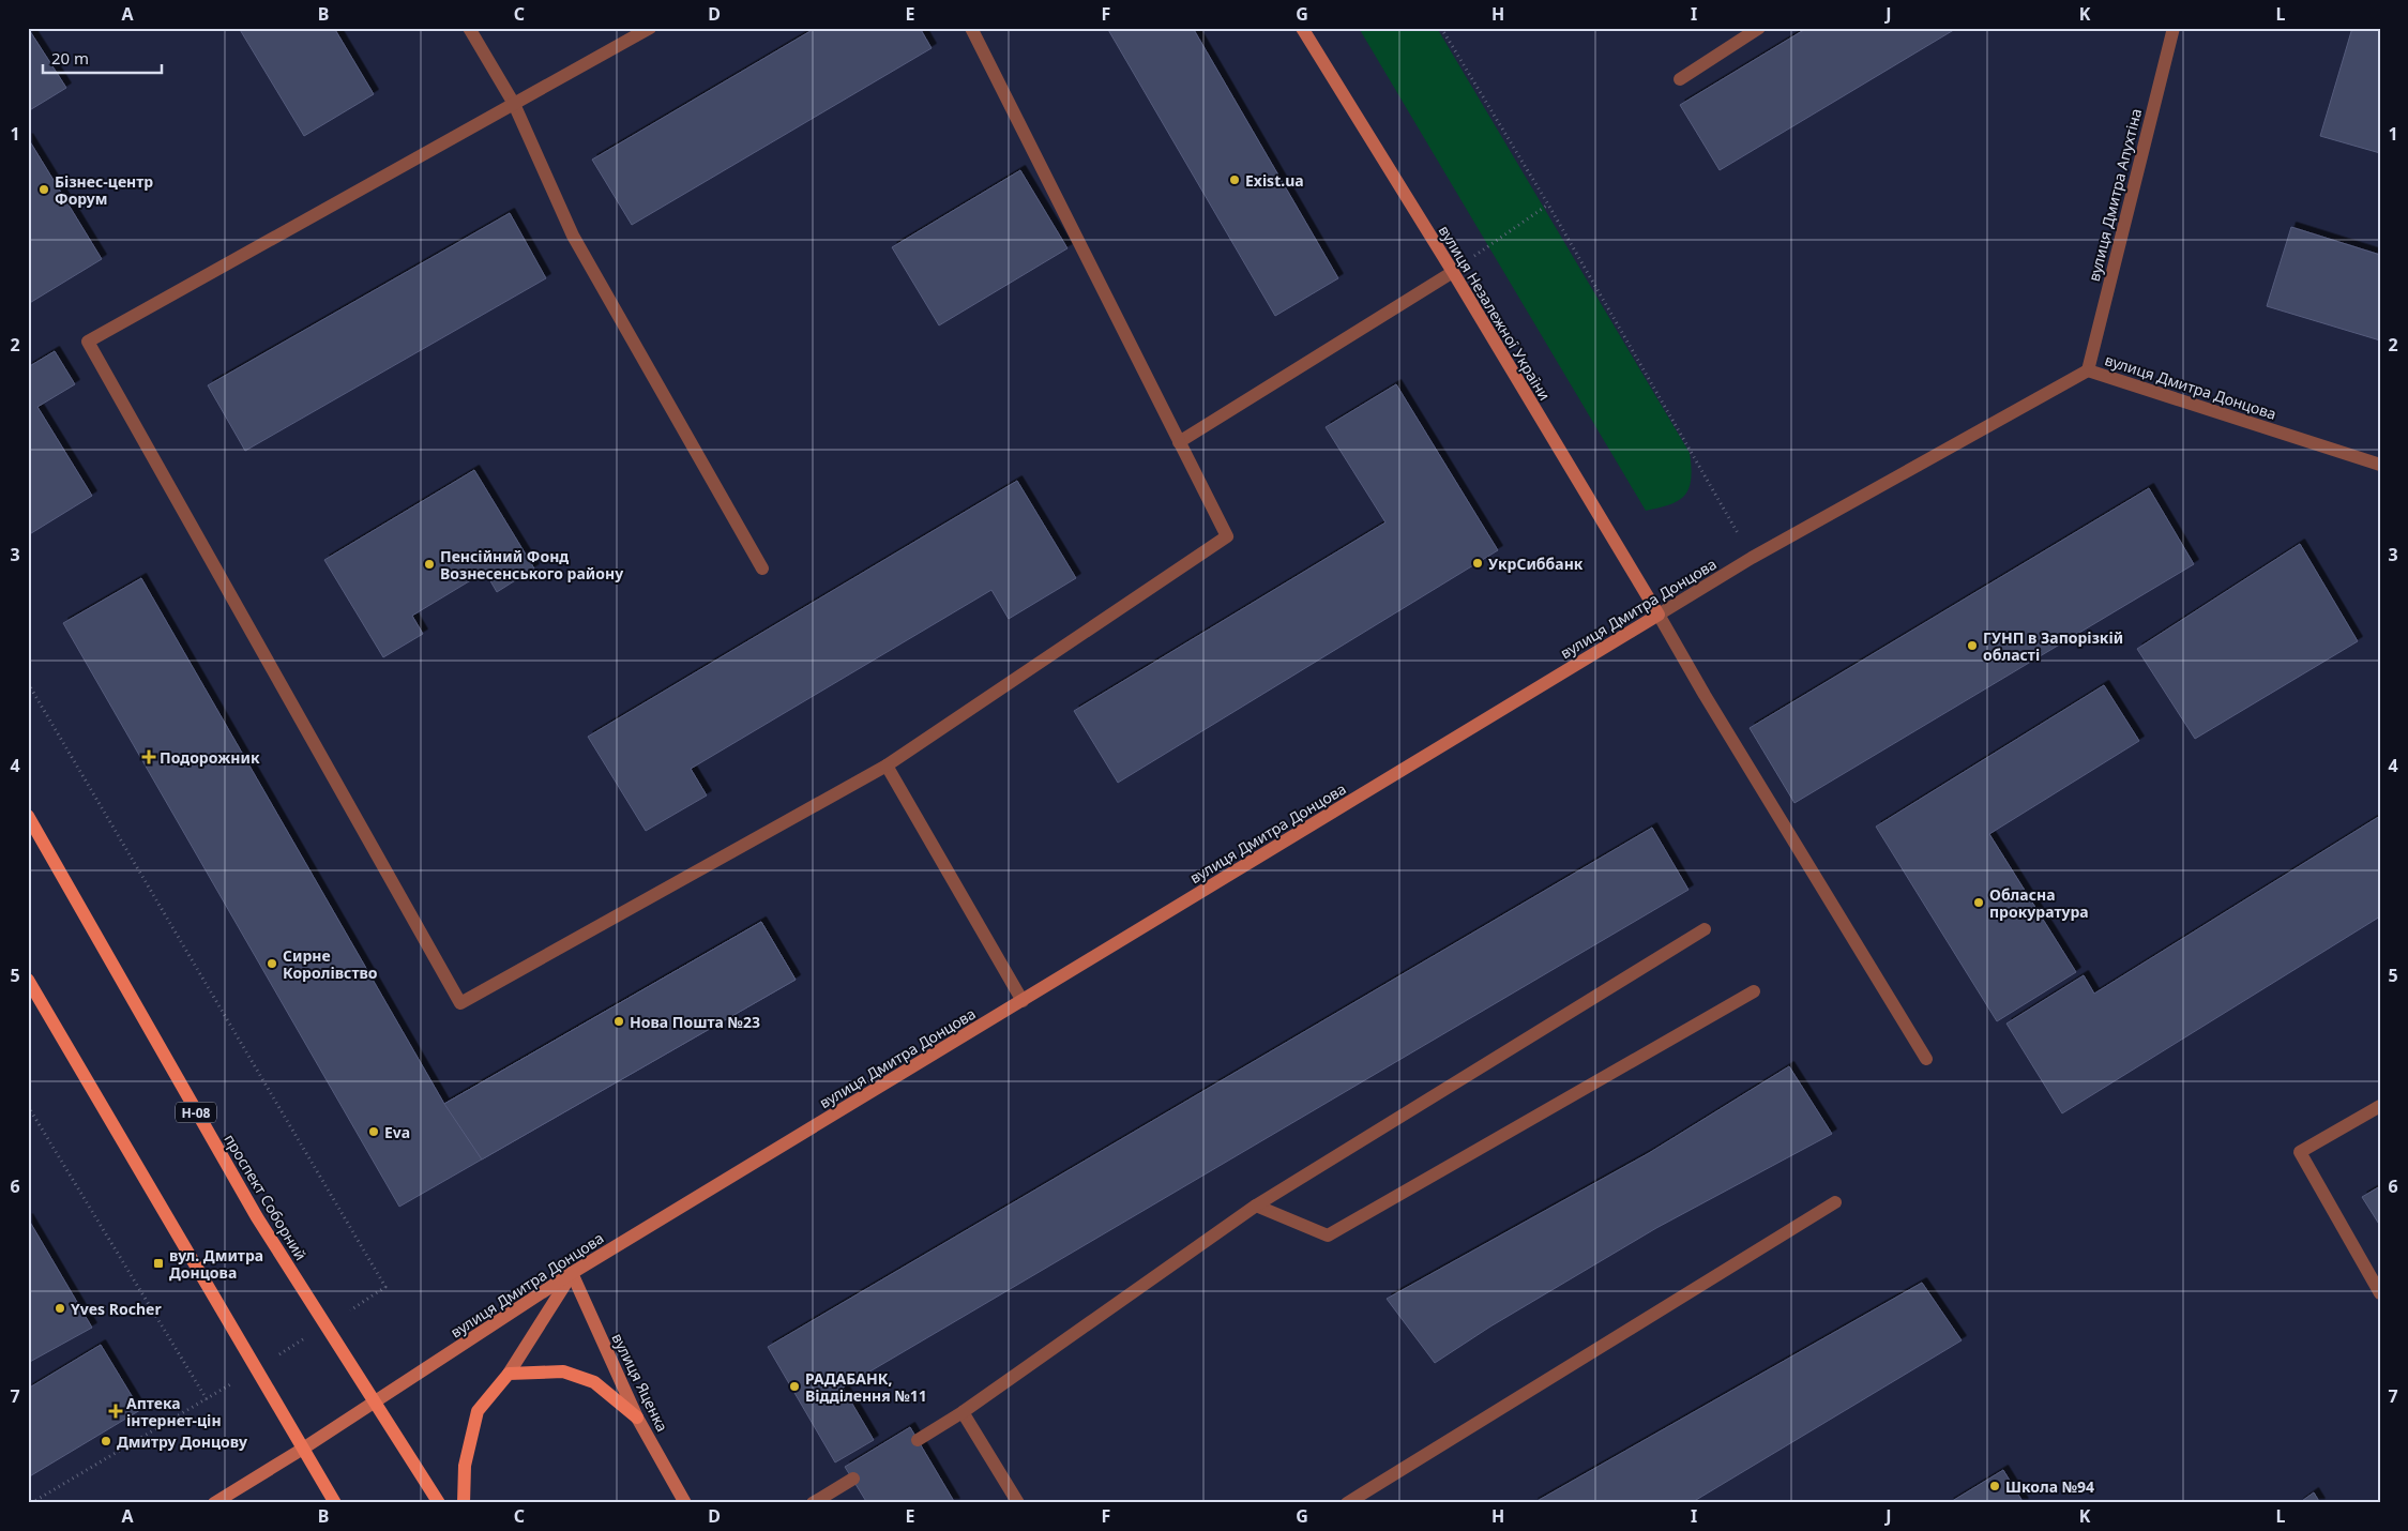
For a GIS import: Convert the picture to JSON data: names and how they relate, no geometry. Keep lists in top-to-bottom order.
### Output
{
  "streets": {
    "main road": ["Н-08", "проспект Соборний"],
    "street": [
      "вулиця Дмитра Апухтіна",
      "вулиця Незалежної України",
      "вулиця Дмитра Донцова",
      "вулиця Яценка"
    ]
  },
  "crossings": [
    ["вулиця Дмитра Апухтіна", "вулиця Дмитра Донцова"],
    ["вулиця Незалежної України", "вулиця Дмитра Донцова"],
    ["вулиця Дмитра Донцова", "проспект Соборний"],
    ["вулиця Дмитра Донцова", "вулиця Яценка"]
  ],
  "places": {
    "other": [
      "Exist.ua",
      "Бізнес-центр Форум",
      "УкрСиббанк",
      "Пенсійний Фонд Вознесенського району",
      "ГУНП в Запорізкій області",
      "Обласна прокуратура",
      "Сирне Королівство",
      "Нова Пошта №23",
      "Eva",
      "Yves Rocher",
      "РАДАБАНК, Відділення №11",
      "Дмитру Донцову",
      "Школа №94"
    ],
    "health": ["Подорожник", "Аптека інтернет-цін"],
    "transit": ["вул. Дмитра Донцова"]
  },
  "scale_bar": "20 m",
  "grid": {
    "columns": [
      "A",
      "B",
      "C",
      "D",
      "E",
      "F",
      "G",
      "H",
      "I",
      "J",
      "K",
      "L"
    ],
    "rows": [
      "1",
      "2",
      "3",
      "4",
      "5",
      "6",
      "7"
    ]
  }
}
